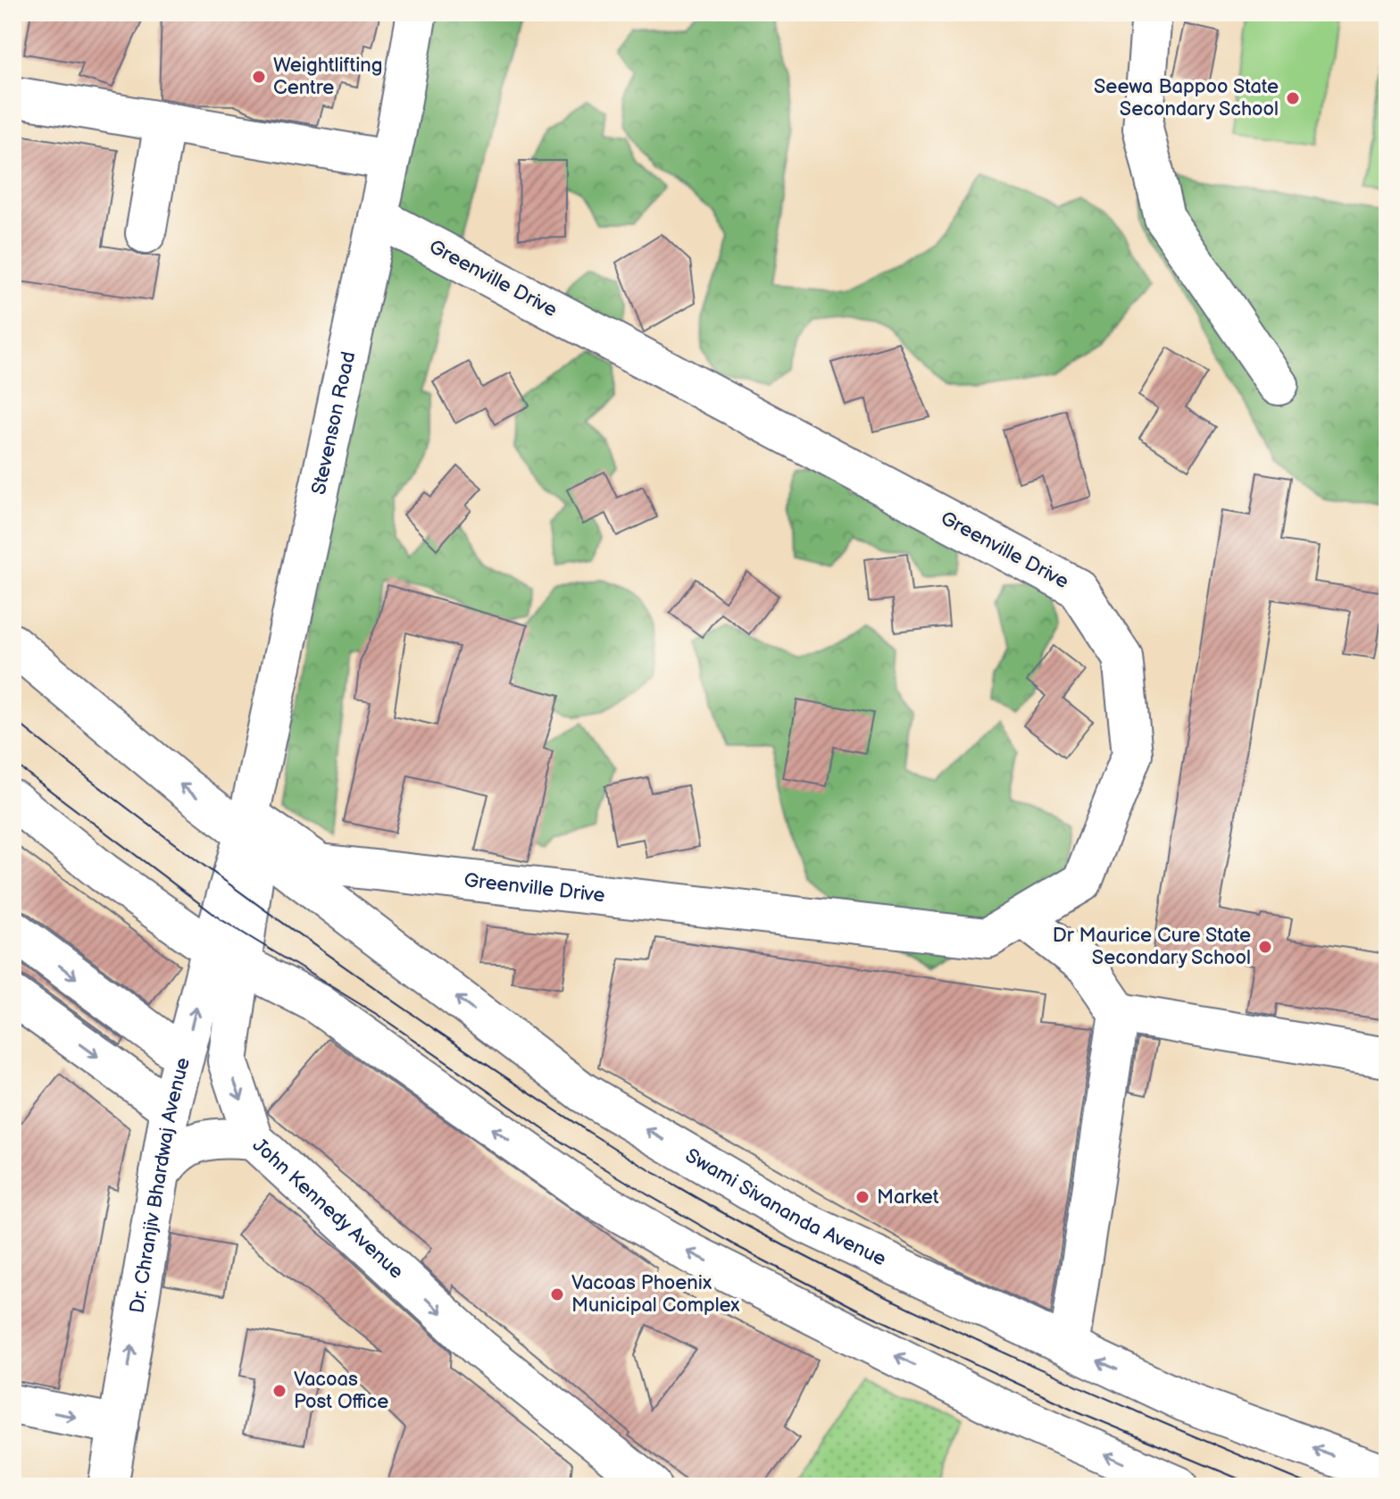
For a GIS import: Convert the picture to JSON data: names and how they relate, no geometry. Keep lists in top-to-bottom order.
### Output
{
  "streets": {
    "street": [
      "Greenville Drive",
      "Stevenson Road",
      "Dr. Chranjiv Bhardwaj Avenue",
      "Swami Sivananda Avenue",
      "John Kennedy Avenue"
    ]
  },
  "crossings": [
    ["Greenville Drive", "Stevenson Road"],
    ["Greenville Drive", "Swami Sivananda Avenue"],
    ["Greenville Drive", "John Kennedy Avenue"],
    ["Stevenson Road", "Swami Sivananda Avenue"],
    ["Stevenson Road", "John Kennedy Avenue"],
    ["Dr. Chranjiv Bhardwaj Avenue", "John Kennedy Avenue"],
    ["Swami Sivananda Avenue", "John Kennedy Avenue"]
  ],
  "one_way": ["Dr. Chranjiv Bhardwaj Avenue"],
  "places": [
    "Weightlifting Centre",
    "Seewa Bappoo State Secondary School",
    "Dr Maurice Cure State Secondary School",
    "Market",
    "Vacoas Phoenix Municipal Complex",
    "Vacoas Post Office"
  ]
}
